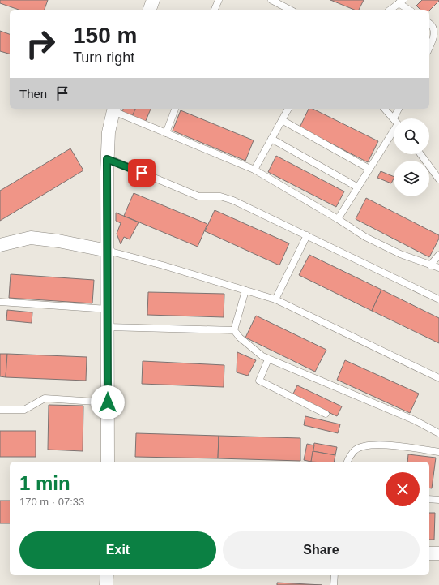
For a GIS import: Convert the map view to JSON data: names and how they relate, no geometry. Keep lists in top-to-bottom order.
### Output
{
  "page": {
    "turn": ["150 m", "Turn right"],
    "then": "Then",
    "heading": ["1 min", "170 m · 07:33"],
    "buttons": ["Exit", "Share"]
  }
}
